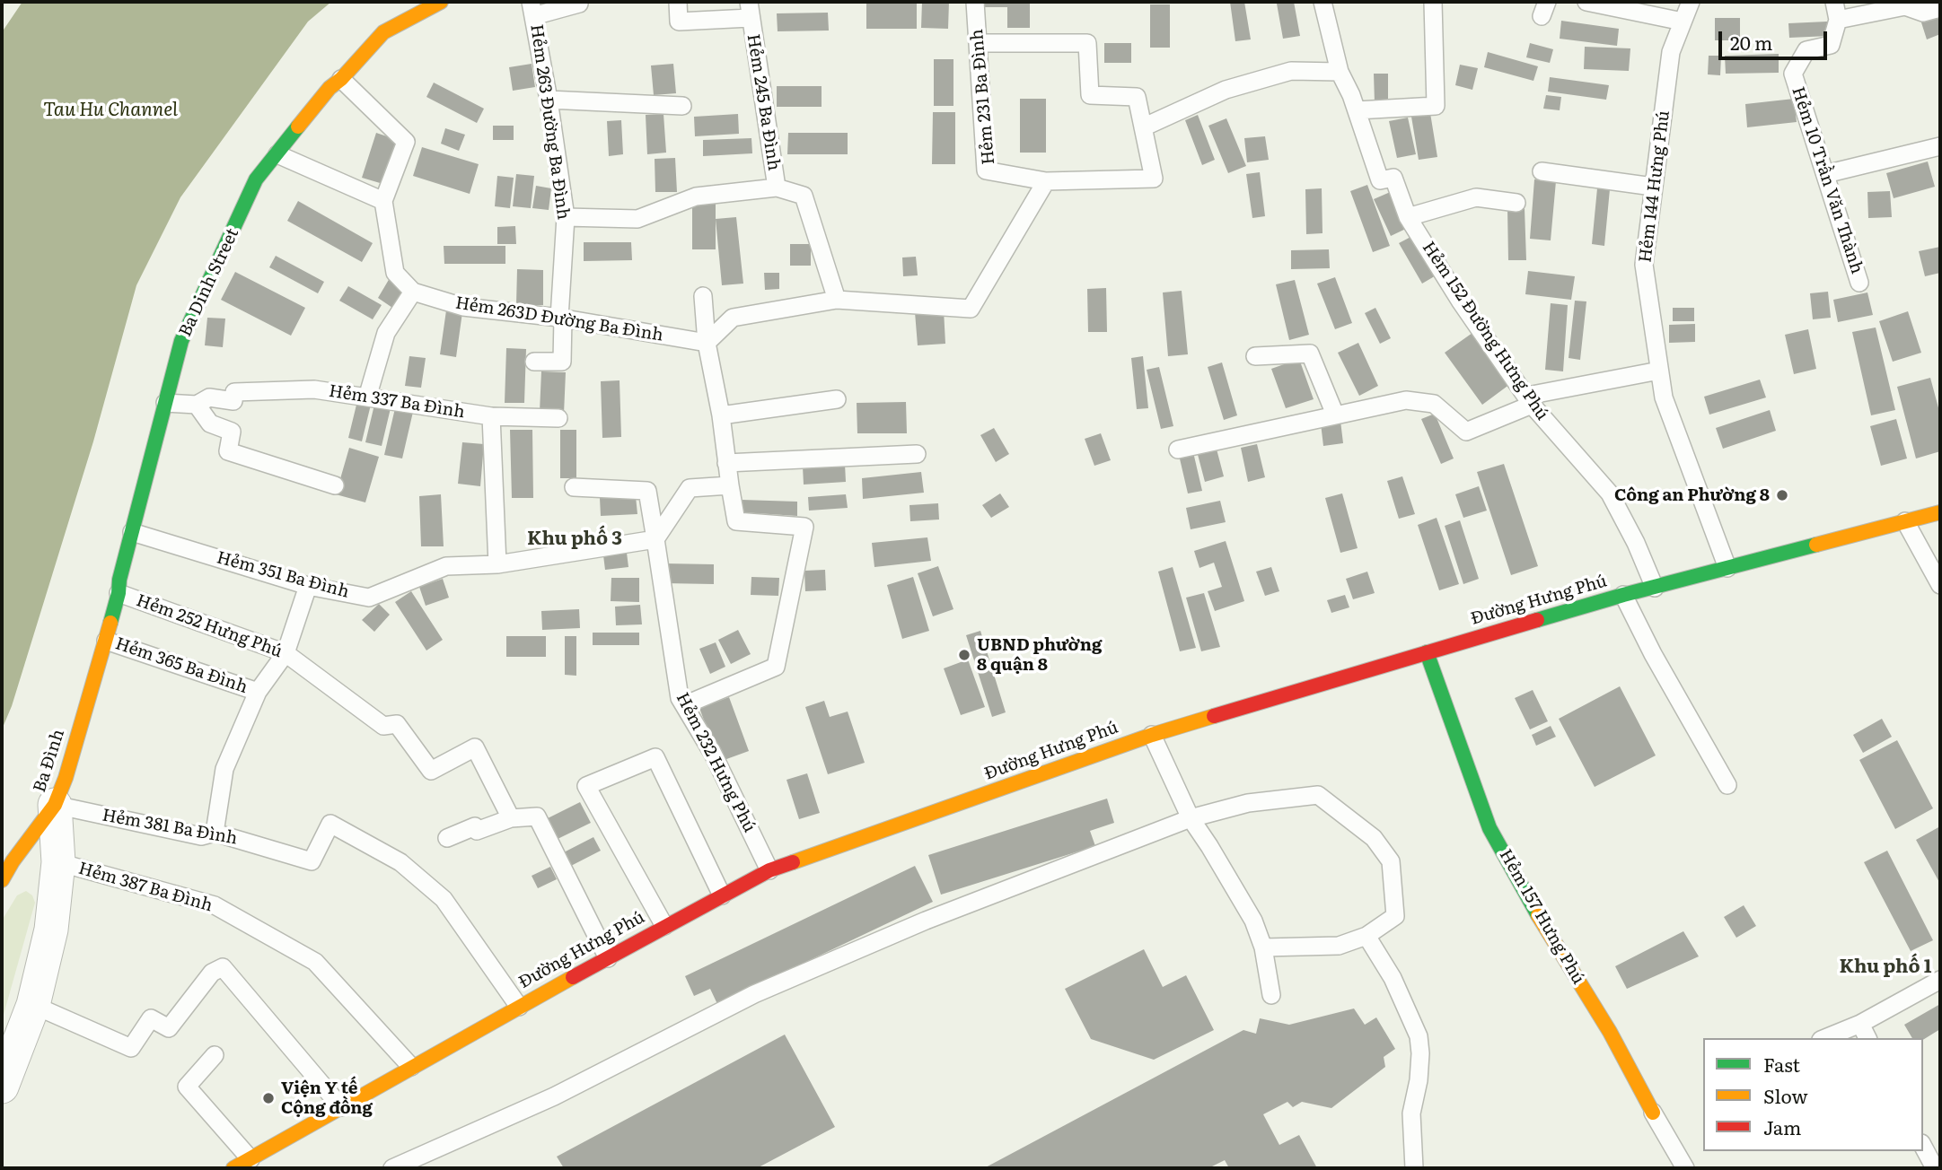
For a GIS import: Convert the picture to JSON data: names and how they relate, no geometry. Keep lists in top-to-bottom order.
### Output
{
  "streets": {
    "main road": [
      "Ba Dinh Street",
      "Đường Hưng Phú",
      "Ba Đình",
      "Hẻm 157 Hưng Phú"
    ],
    "lane": [
      "Hẻm 231 Ba Đình",
      "Hẻm 245 Ba Đình",
      "Hẻm 263 Đường Ba Đình",
      "Hẻm 10 Trần Văn Thành",
      "Hẻm 144 Hưng Phú",
      "Hẻm 263D Đường Ba Đình",
      "Hẻm 152 Đường Hưng Phú",
      "Hẻm 337 Ba Đình",
      "Hẻm 351 Ba Đình",
      "Hẻm 252 Hưng Phú",
      "Hẻm 365 Ba Đình",
      "Hẻm 232 Hưng Phú",
      "Hẻm 381 Ba Đình",
      "Hẻm 387 Ba Đình"
    ]
  },
  "crossings": [
    ["Hẻm 263 Đường Ba Đình", "Hẻm 263D Đường Ba Đình"],
    ["Hẻm 144 Hưng Phú", "Đường Hưng Phú"],
    ["Ba Dinh Street", "Hẻm 337 Ba Đình"],
    ["Ba Dinh Street", "Hẻm 351 Ba Đình"],
    ["Ba Dinh Street", "Hẻm 252 Hưng Phú"],
    ["Ba Dinh Street", "Hẻm 365 Ba Đình"],
    ["Ba Dinh Street", "Ba Đình"],
    ["Hẻm 152 Đường Hưng Phú", "Đường Hưng Phú"],
    ["Hẻm 351 Ba Đình", "Hẻm 232 Hưng Phú"],
    ["Đường Hưng Phú", "Hẻm 232 Hưng Phú"],
    ["Đường Hưng Phú", "Hẻm 381 Ba Đình"],
    ["Đường Hưng Phú", "Hẻm 387 Ba Đình"],
    ["Đường Hưng Phú", "Hẻm 157 Hưng Phú"],
    ["Hẻm 365 Ba Đình", "Ba Đình"],
    ["Ba Đình", "Hẻm 381 Ba Đình"]
  ],
  "districts": ["Khu phố 3", "Khu phố 1"],
  "water": ["Tau Hu Channel"],
  "places": ["Công an Phường 8", "UBND phường 8 quận 8", "Viện Y tế Cộng đồng"],
  "legend": ["Fast", "Slow", "Jam"],
  "scale_bar": "20 m"
}
